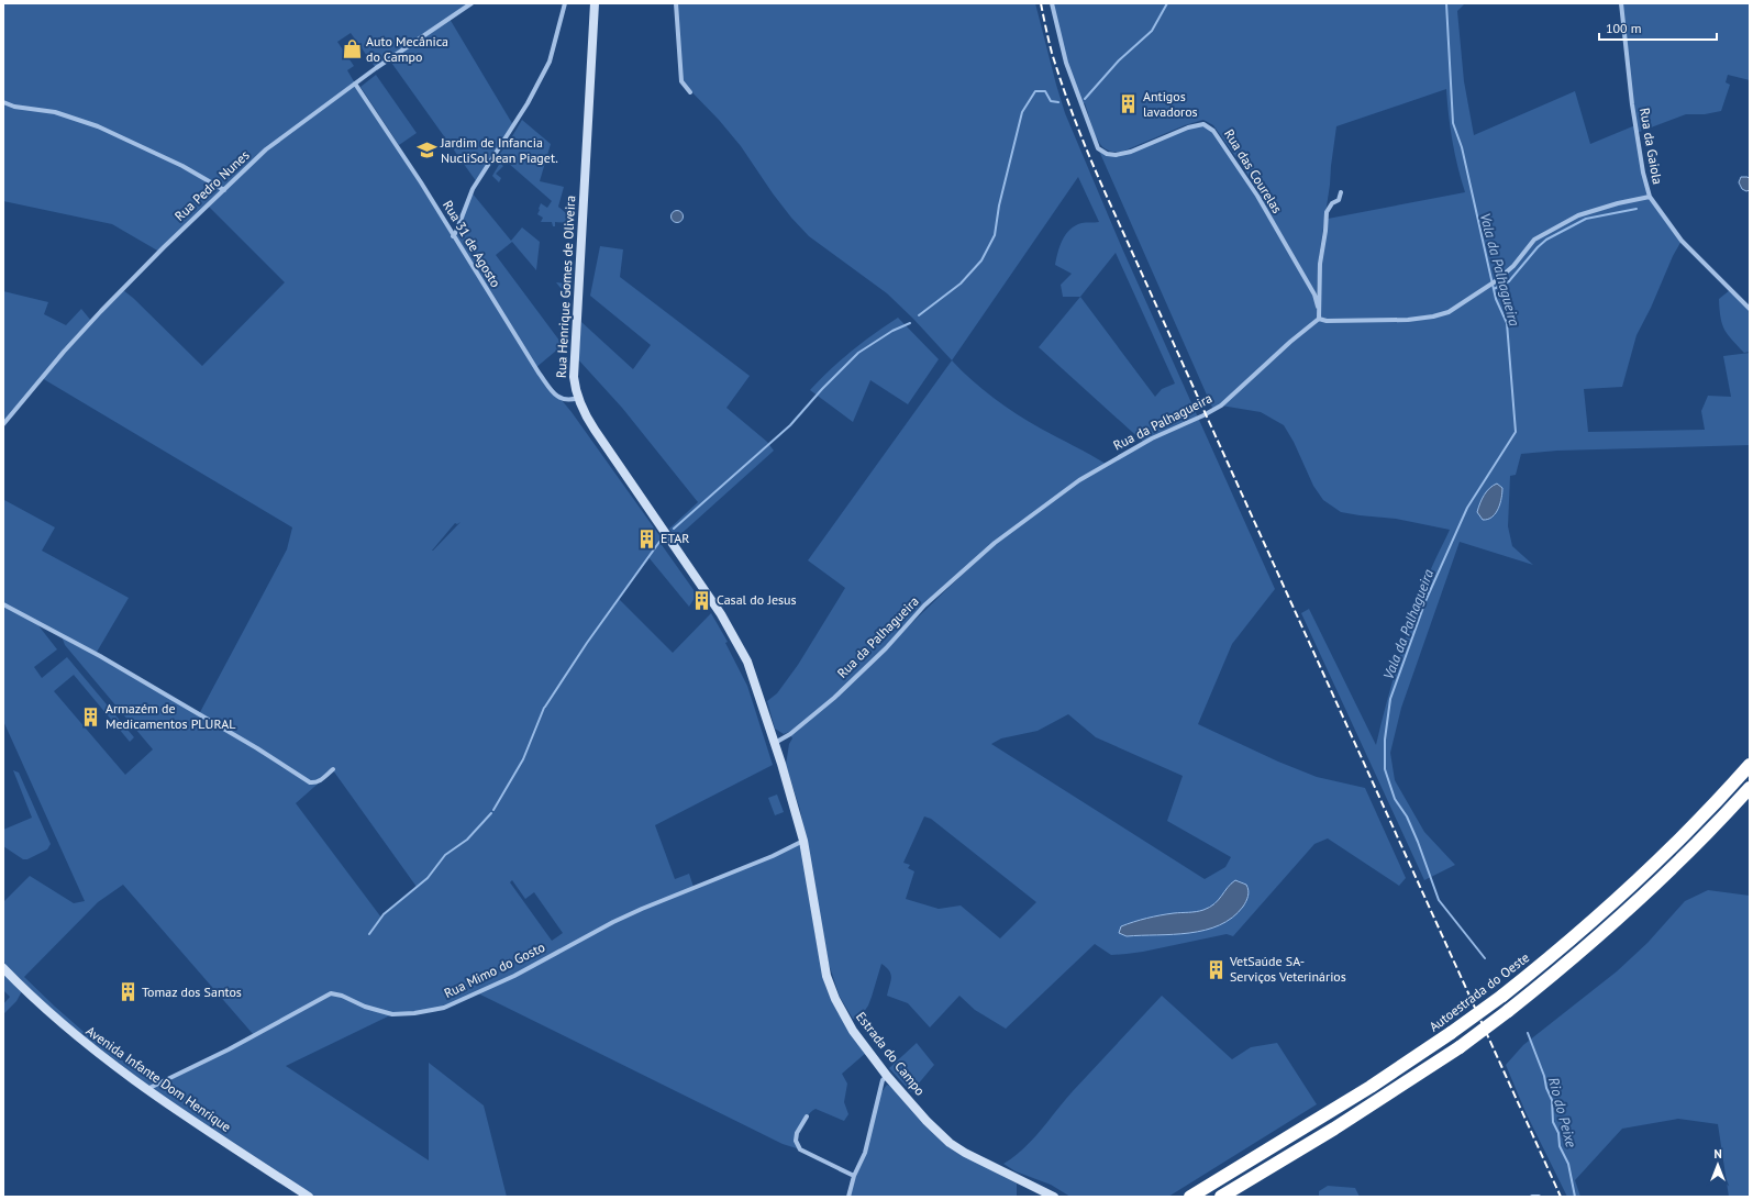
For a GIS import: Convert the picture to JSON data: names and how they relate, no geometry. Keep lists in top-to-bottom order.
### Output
{
  "streets": {
    "highway": ["Autoestrada do Oeste"],
    "street": [
      "Rua da Gaiola",
      "Rua das Courelas",
      "Rua Pedro Nunes",
      "Rua 31 de Agosto",
      "Rua Henrique Gomes de Oliveira",
      "Rua da Palhagueira",
      "Rua Mimo do Gosto",
      "Estrada do Campo",
      "Avenida Infante Dom Henrique"
    ]
  },
  "crossings": [
    ["Rua Pedro Nunes", "Rua 31 de Agosto"],
    ["Rua 31 de Agosto", "Rua Henrique Gomes de Oliveira"],
    ["Rua Henrique Gomes de Oliveira", "Rua da Palhagueira"],
    ["Rua Henrique Gomes de Oliveira", "Estrada do Campo"],
    ["Rua Mimo do Gosto", "Estrada do Campo"],
    ["Rua Mimo do Gosto", "Avenida Infante Dom Henrique"]
  ],
  "water": ["Vala da Palhagueira", "Rio do Peixe"],
  "places": {
    "shop": ["Auto Mecânica do Campo"],
    "building": [
      "Antigos lavadoros",
      "ETAR",
      "Casal do Jesus",
      "Armazém de Medicamentos PLURAL",
      "VetSaúde SA- Serviços Veterinários",
      "Tomaz dos Santos"
    ],
    "school or university": ["Jardim de Infancia NucliSol Jean Piaget."]
  },
  "scale_bar": "100 m",
  "north": "top"
}
